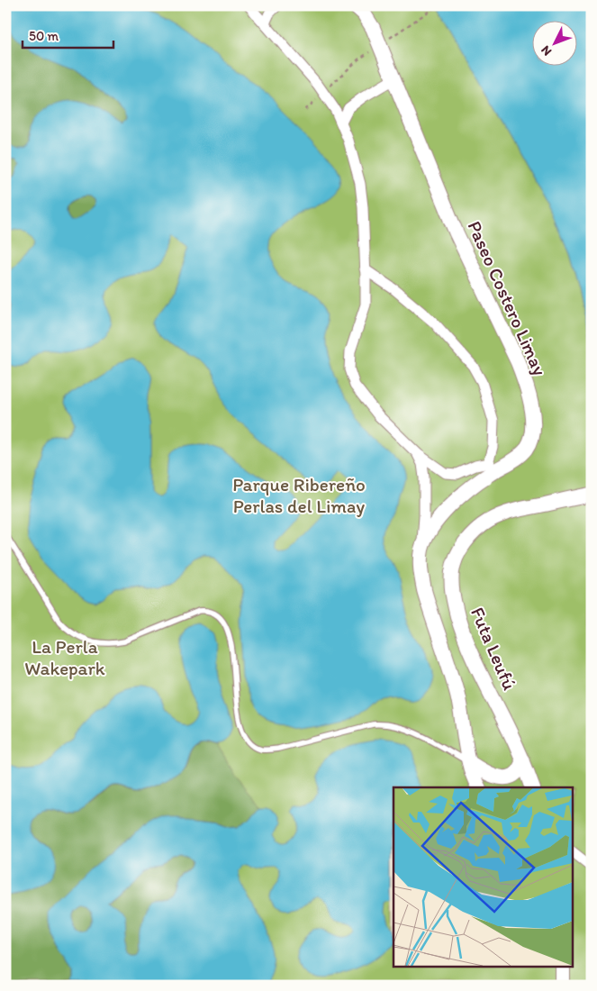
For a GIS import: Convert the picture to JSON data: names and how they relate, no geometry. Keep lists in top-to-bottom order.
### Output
{
  "streets": {
    "street": ["Paseo Costero Limay", "Futa Leufú"]
  },
  "parks": ["Parque Ribereño Perlas del Limay", "La Perla Wakepark"],
  "scale_bar": "50 m",
  "north": "bottom left"
}
